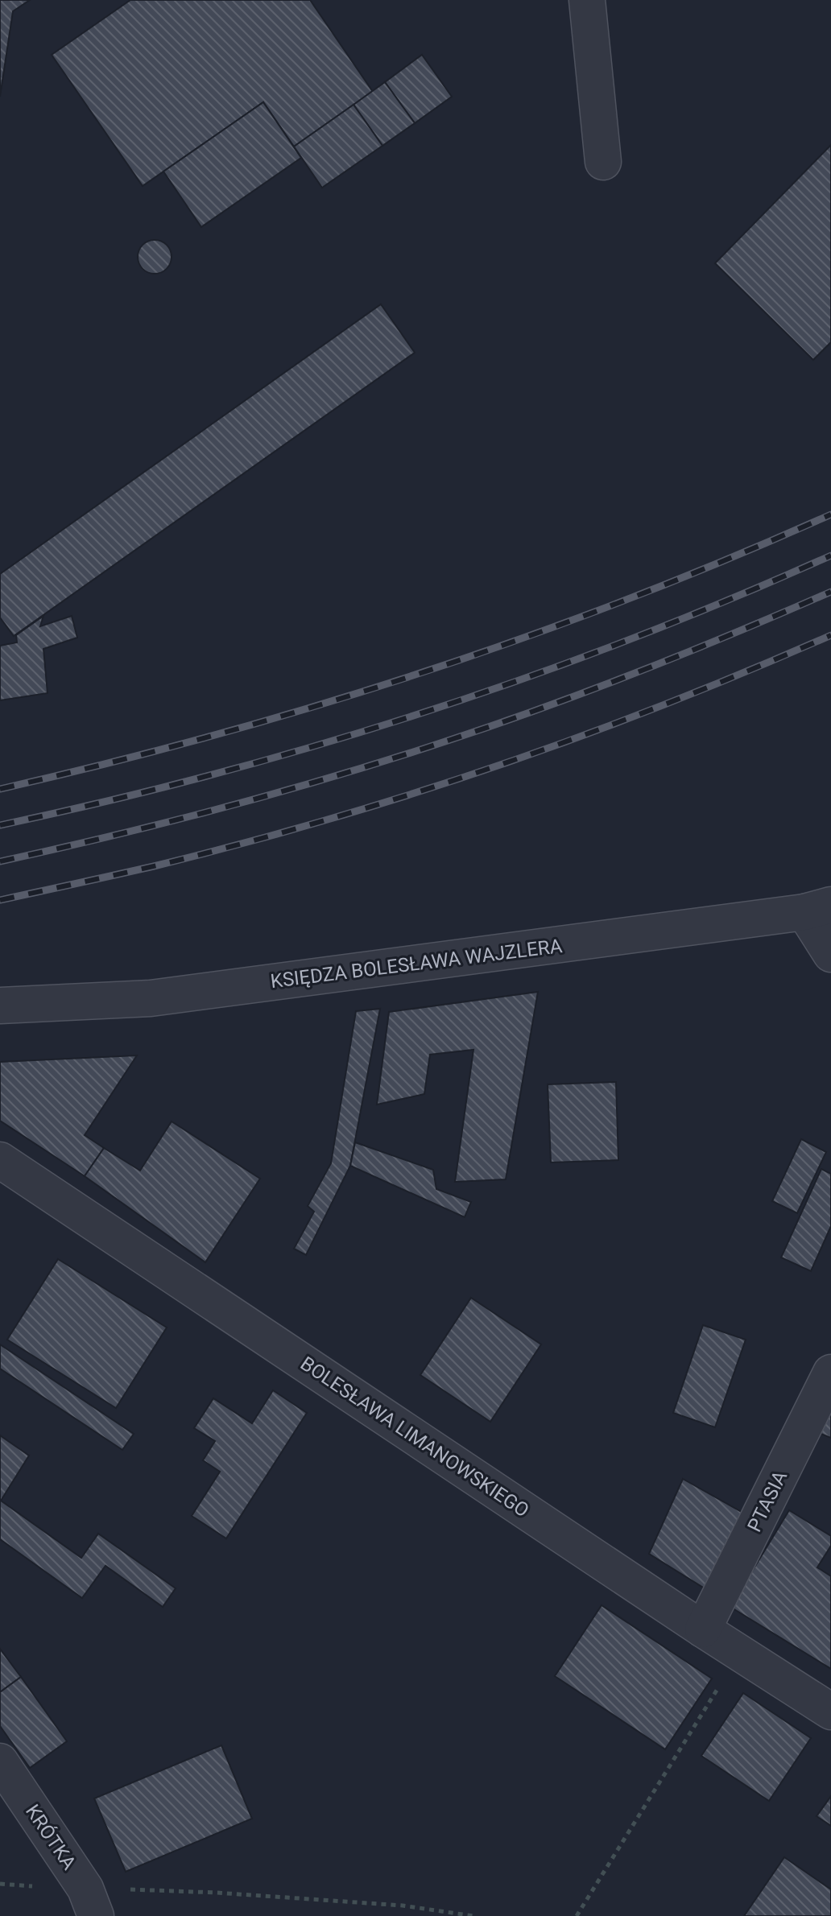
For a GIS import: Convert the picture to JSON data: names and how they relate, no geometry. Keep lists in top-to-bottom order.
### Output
{
  "streets": {
    "street": [
      "KSIĘDZA BOLESŁAWA WAJZLERA",
      "BOLESŁAWA LIMANOWSKIEGO",
      "PTASIA",
      "KRÓTKA"
    ]
  },
  "crossings": [
    ["BOLESŁAWA LIMANOWSKIEGO", "PTASIA"]
  ]
}
